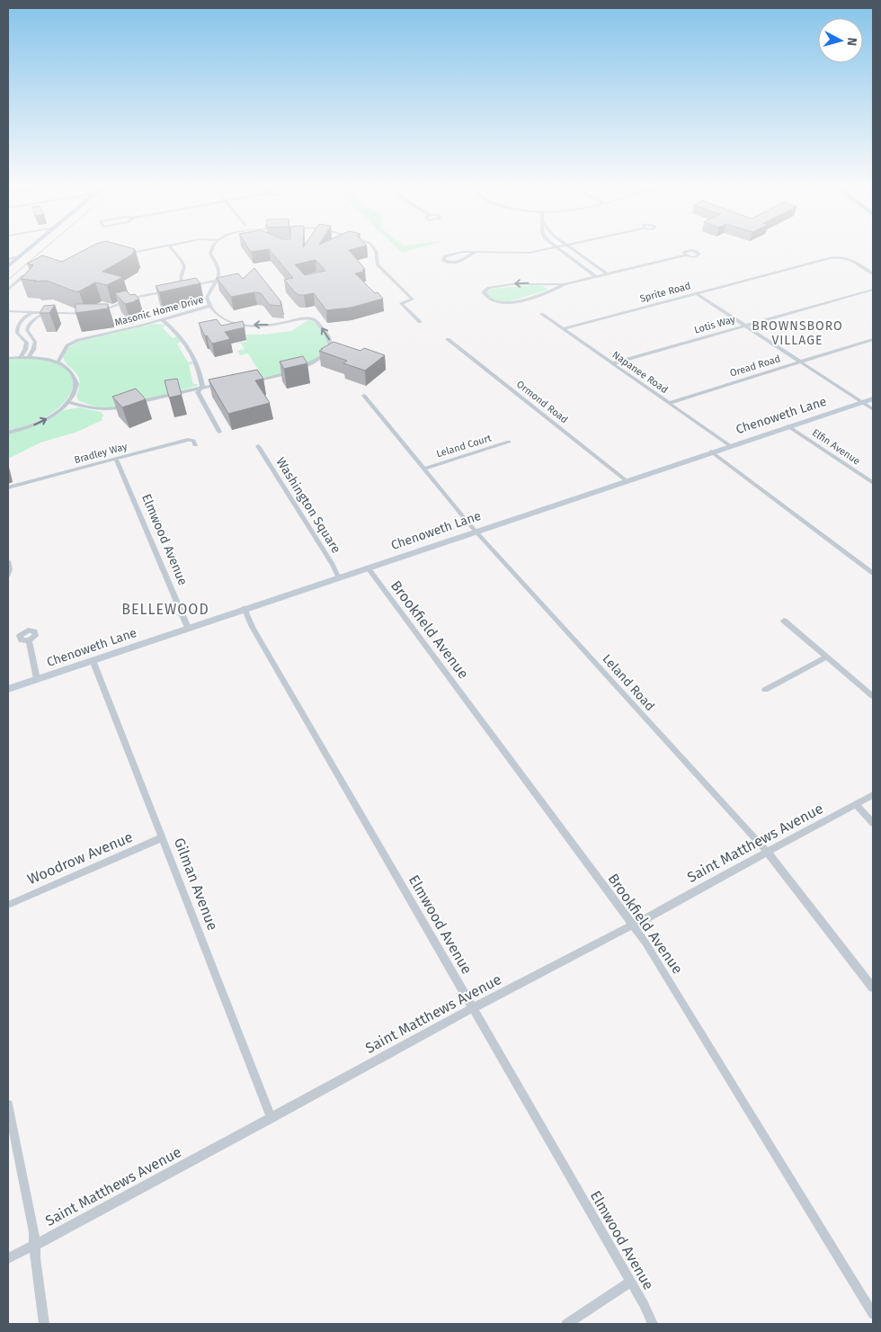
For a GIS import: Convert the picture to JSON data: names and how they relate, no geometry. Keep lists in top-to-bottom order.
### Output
{
  "streets": {
    "main road": ["Chenoweth Lane"],
    "street": [
      "Sprite Road",
      "Masonic Home Drive",
      "Lotis Way",
      "Oread Road",
      "Napanee Road",
      "Ormond Road",
      "Leland Court",
      "Elfin Avenue",
      "Bradley Way",
      "Washington Square",
      "Elmwood Avenue",
      "Brookfield Avenue",
      "Leland Road",
      "Saint Matthews Avenue",
      "Woodrow Avenue",
      "Gilman Avenue"
    ]
  },
  "crossings": [
    ["Sprite Road", "Napanee Road"],
    ["Lotis Way", "Napanee Road"],
    ["Oread Road", "Napanee Road"],
    ["Napanee Road", "Chenoweth Lane"],
    ["Ormond Road", "Chenoweth Lane"],
    ["Chenoweth Lane", "Elfin Avenue"],
    ["Chenoweth Lane", "Washington Square"],
    ["Chenoweth Lane", "Elmwood Avenue"],
    ["Chenoweth Lane", "Brookfield Avenue"],
    ["Chenoweth Lane", "Leland Road"],
    ["Chenoweth Lane", "Gilman Avenue"],
    ["Leland Court", "Leland Road"],
    ["Elmwood Avenue", "Saint Matthews Avenue"],
    ["Brookfield Avenue", "Saint Matthews Avenue"],
    ["Leland Road", "Saint Matthews Avenue"],
    ["Saint Matthews Avenue", "Gilman Avenue"],
    ["Woodrow Avenue", "Gilman Avenue"]
  ],
  "districts": ["BROWNSBORO VILLAGE", "BELLEWOOD"],
  "north": "right"
}
